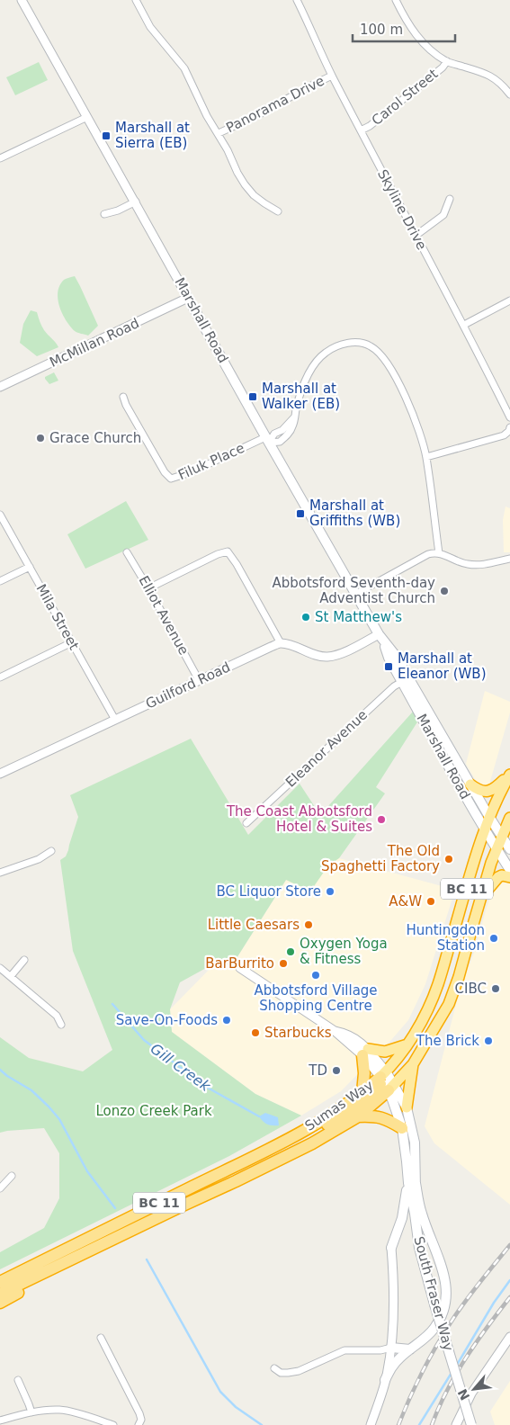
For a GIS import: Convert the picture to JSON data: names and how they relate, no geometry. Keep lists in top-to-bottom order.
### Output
{
  "streets": {
    "highway": ["BC 11", "Sumas Way"],
    "main road": ["Marshall Road", "South Fraser Way"],
    "street": [
      "Carol Street",
      "Panorama Drive",
      "Skyline Drive",
      "McMillan Road",
      "Filuk Place",
      "Elliot Avenue",
      "Mila Street",
      "Guilford Road",
      "Eleanor Avenue"
    ]
  },
  "crossings": [
    ["Carol Street", "Skyline Drive"],
    ["Panorama Drive", "Skyline Drive"],
    ["Marshall Road", "McMillan Road"],
    ["Marshall Road", "Filuk Place"],
    ["Marshall Road", "Eleanor Avenue"],
    ["Marshall Road", "Sumas Way"],
    ["Elliot Avenue", "Guilford Road"],
    ["Mila Street", "Guilford Road"],
    ["Sumas Way", "South Fraser Way"]
  ],
  "water": ["Gill Creek"],
  "parks": ["Lonzo Creek Park"],
  "places": {
    "transit": [
      "Marshall at Sierra (EB)",
      "Marshall at Walker (EB)",
      "Marshall at Griffiths (WB)",
      "Marshall at Eleanor (WB)"
    ],
    "other": [
      "Grace Church",
      "Abbotsford Seventh-day Adventist Church",
      "St Matthew's",
      "The Coast Abbotsford Hotel & Suites",
      "The Old Spaghetti Factory",
      "BC Liquor Store",
      "A&W",
      "Little Caesars",
      "Huntingdon Station",
      "Oxygen Yoga & Fitness",
      "BarBurrito",
      "Abbotsford Village Shopping Centre",
      "CIBC",
      "Save-On-Foods",
      "Starbucks",
      "The Brick",
      "TD"
    ]
  },
  "scale_bar": "100 m",
  "north": "bottom left"
}
